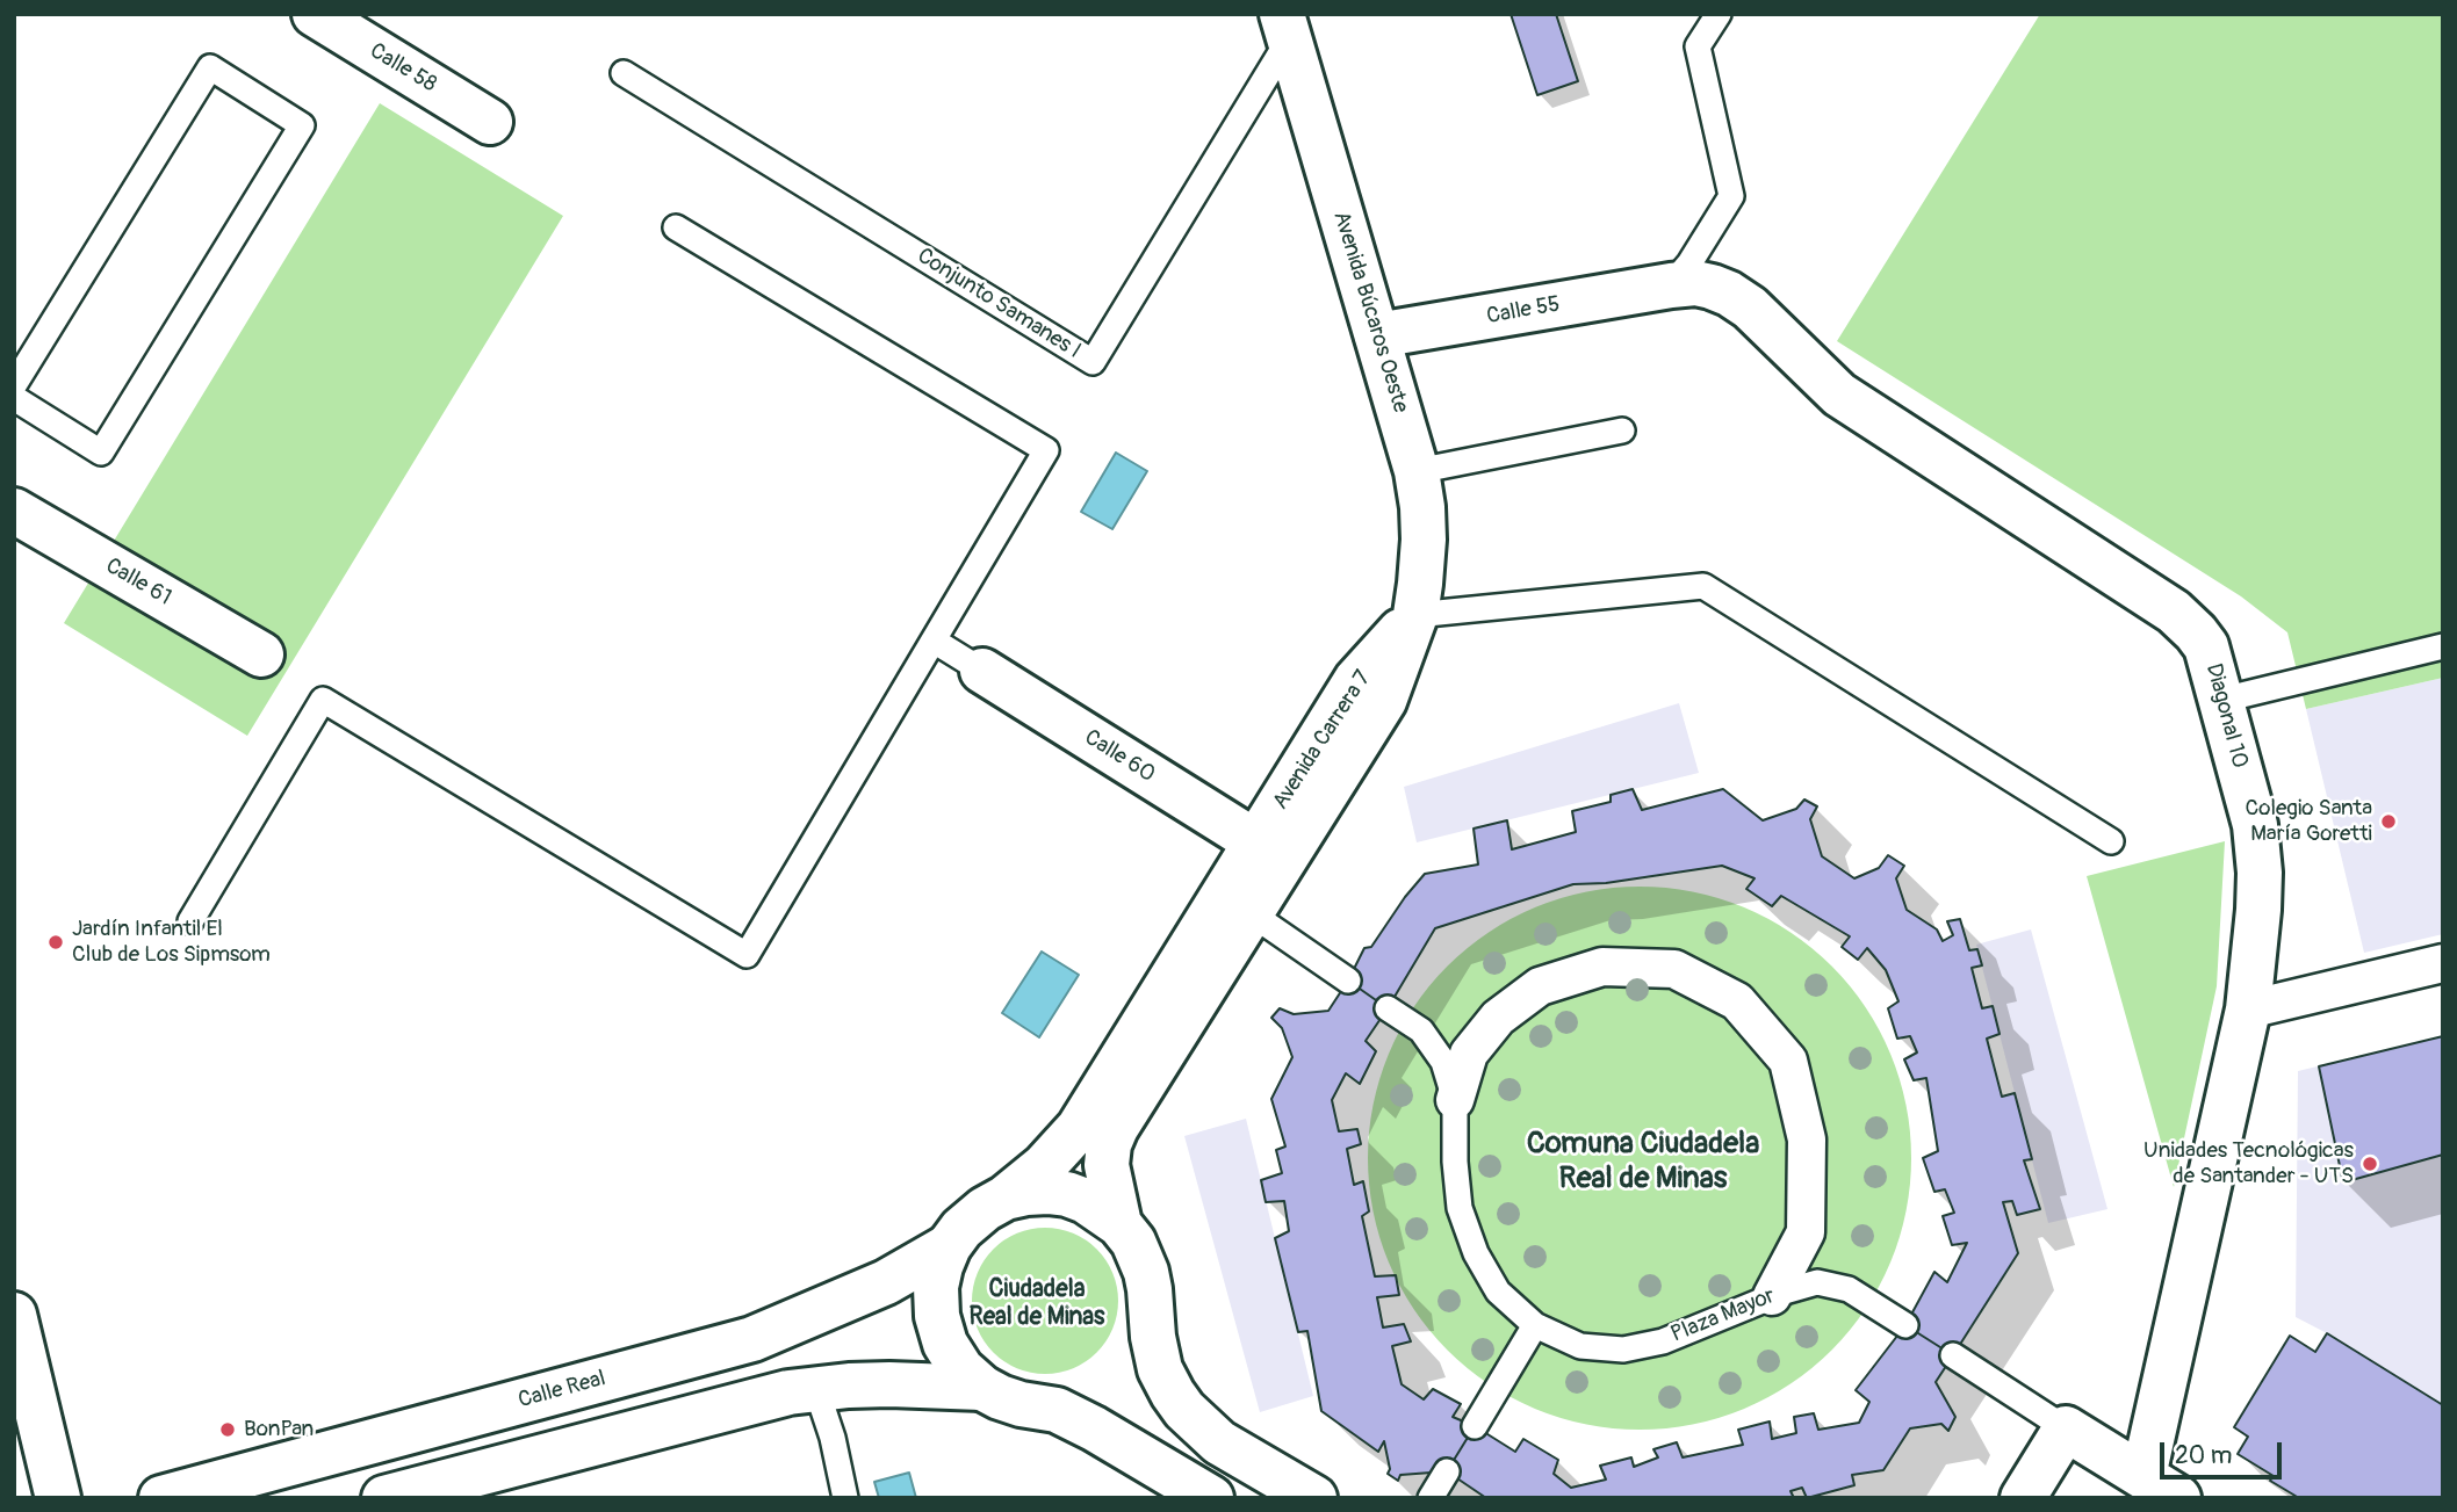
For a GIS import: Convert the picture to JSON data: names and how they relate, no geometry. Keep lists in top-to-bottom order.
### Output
{
  "streets": {
    "street": [
      "Calle 58",
      "Calle 55",
      "Avenida Búcaros Oeste",
      "Calle 61",
      "Diagonal 10",
      "Avenida Carrera 7",
      "Calle 60",
      "Calle Real"
    ],
    "lane": ["Conjunto Samanes I", "Plaza Mayor"]
  },
  "crossings": [
    ["Conjunto Samanes I", "Avenida Búcaros Oeste"],
    ["Calle 55", "Avenida Búcaros Oeste"],
    ["Calle 55", "Diagonal 10"],
    ["Avenida Búcaros Oeste", "Avenida Carrera 7"],
    ["Avenida Carrera 7", "Calle 60"],
    ["Avenida Carrera 7", "Calle Real"]
  ],
  "districts": ["Comuna Ciudadela Real de Minas", "Ciudadela Real de Minas"],
  "places": [
    "Colegio Santa María Goretti",
    "Jardín Infantil El Club de Los Sipmsom",
    "Unidades Tecnológicas de Santander - UTS",
    "BonPan"
  ],
  "scale_bar": "20 m"
}
